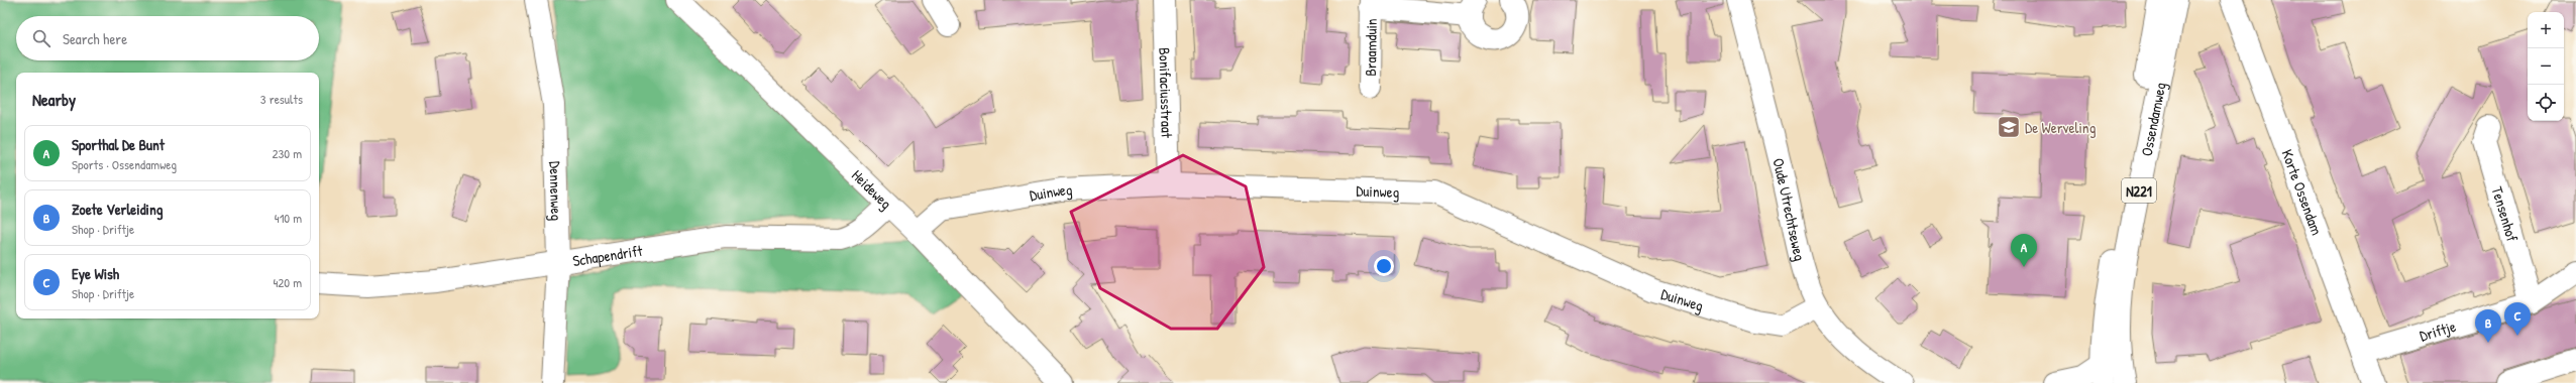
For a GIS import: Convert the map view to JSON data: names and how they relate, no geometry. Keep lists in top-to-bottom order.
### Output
{
  "streets": {
    "street": [
      "Braamduin",
      "Bonifaciusstraat",
      "Ossendamweg",
      "Heideweg",
      "Dennenweg",
      "N221",
      "Duinweg",
      "Korte Ossendam",
      "Oude Utrechtseweg",
      "Tensenhof",
      "Schapendrift",
      "Driftje"
    ]
  },
  "crossings": [
    ["Bonifaciusstraat", "Duinweg"],
    ["Heideweg", "Duinweg"],
    ["Heideweg", "Schapendrift"],
    ["Dennenweg", "Schapendrift"],
    ["Duinweg", "Oude Utrechtseweg"],
    ["Korte Ossendam", "Driftje"],
    ["Tensenhof", "Driftje"]
  ],
  "places": {
    "school or university": ["De Werveling"]
  },
  "page": {
    "map_buttons": ["+", "−"],
    "search": "Search here",
    "heading": ["Nearby", "3 results"],
    "list": [
      {
        "mark": "A",
        "name": "Sporthal De Bunt",
        "note": "Sports · Ossendamweg",
        "value": "230 m"
      },
      {
        "mark": "B",
        "name": "Zoete Verleiding",
        "note": "Shop · Driftje",
        "value": "410 m"
      },
      {
        "mark": "C",
        "name": "Eye Wish",
        "note": "Shop · Driftje",
        "value": "420 m"
      }
    ],
    "pins": ["A", "C", "B"]
  }
}
